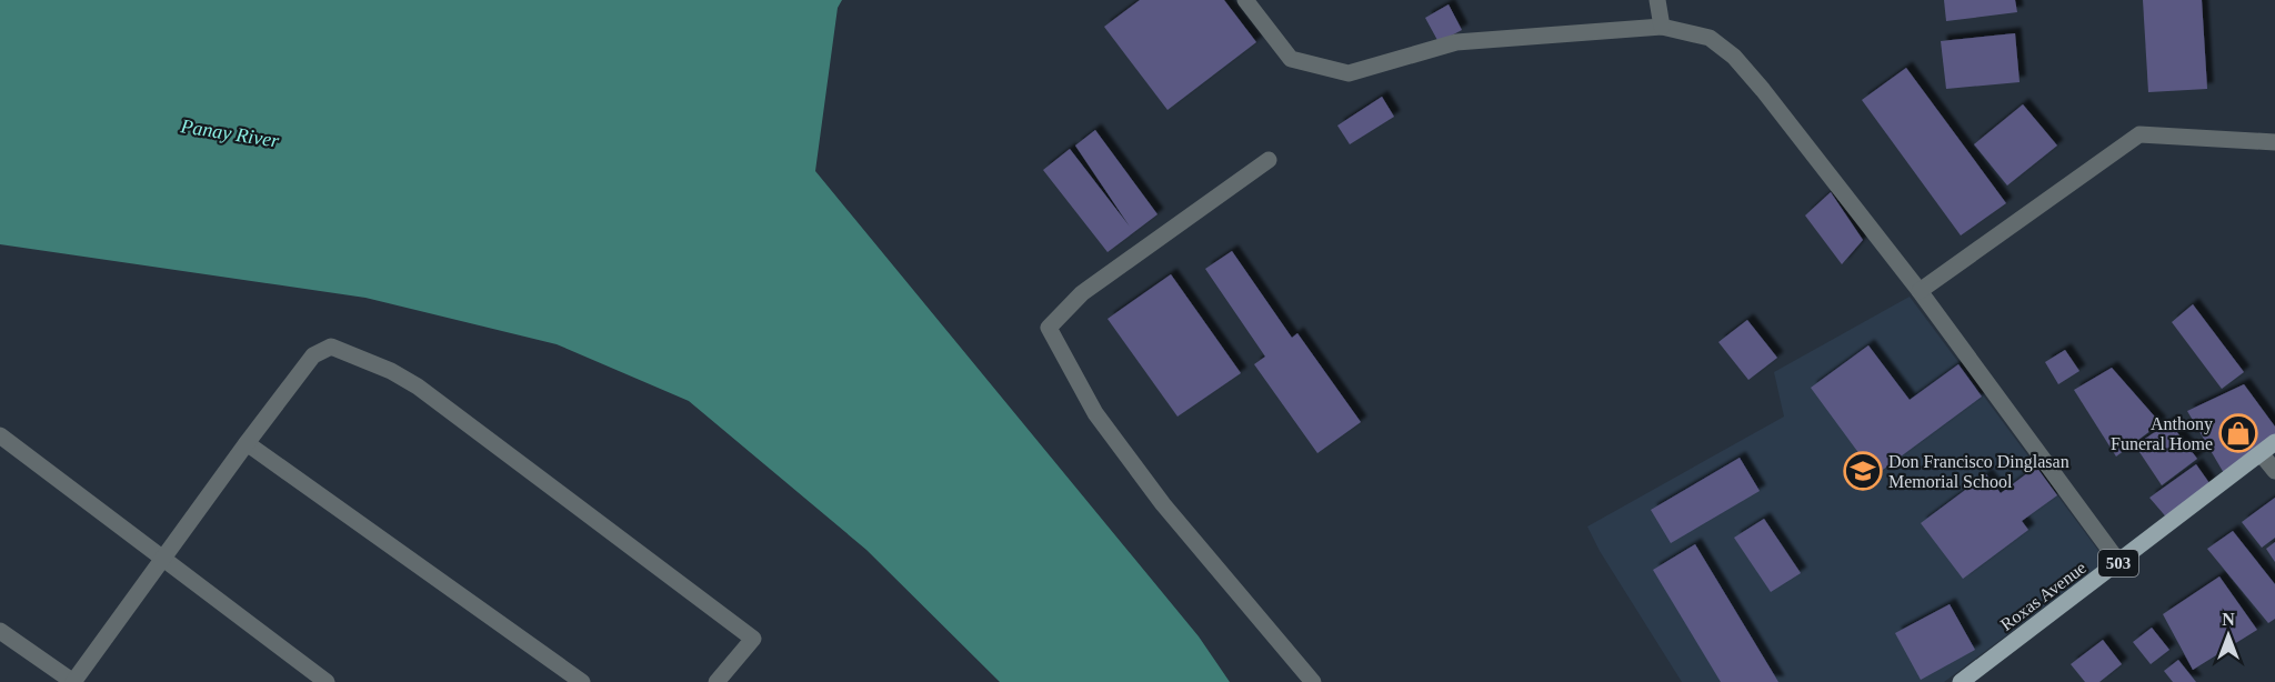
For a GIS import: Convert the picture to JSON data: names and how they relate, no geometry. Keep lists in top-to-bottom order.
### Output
{
  "streets": {
    "main road": ["503", "Roxas Avenue"]
  },
  "water": ["Panay River"],
  "places": {
    "shop": ["Anthony Funeral Home"],
    "school or university": ["Don Francisco Dinglasan Memorial School"]
  },
  "north": "top"
}
